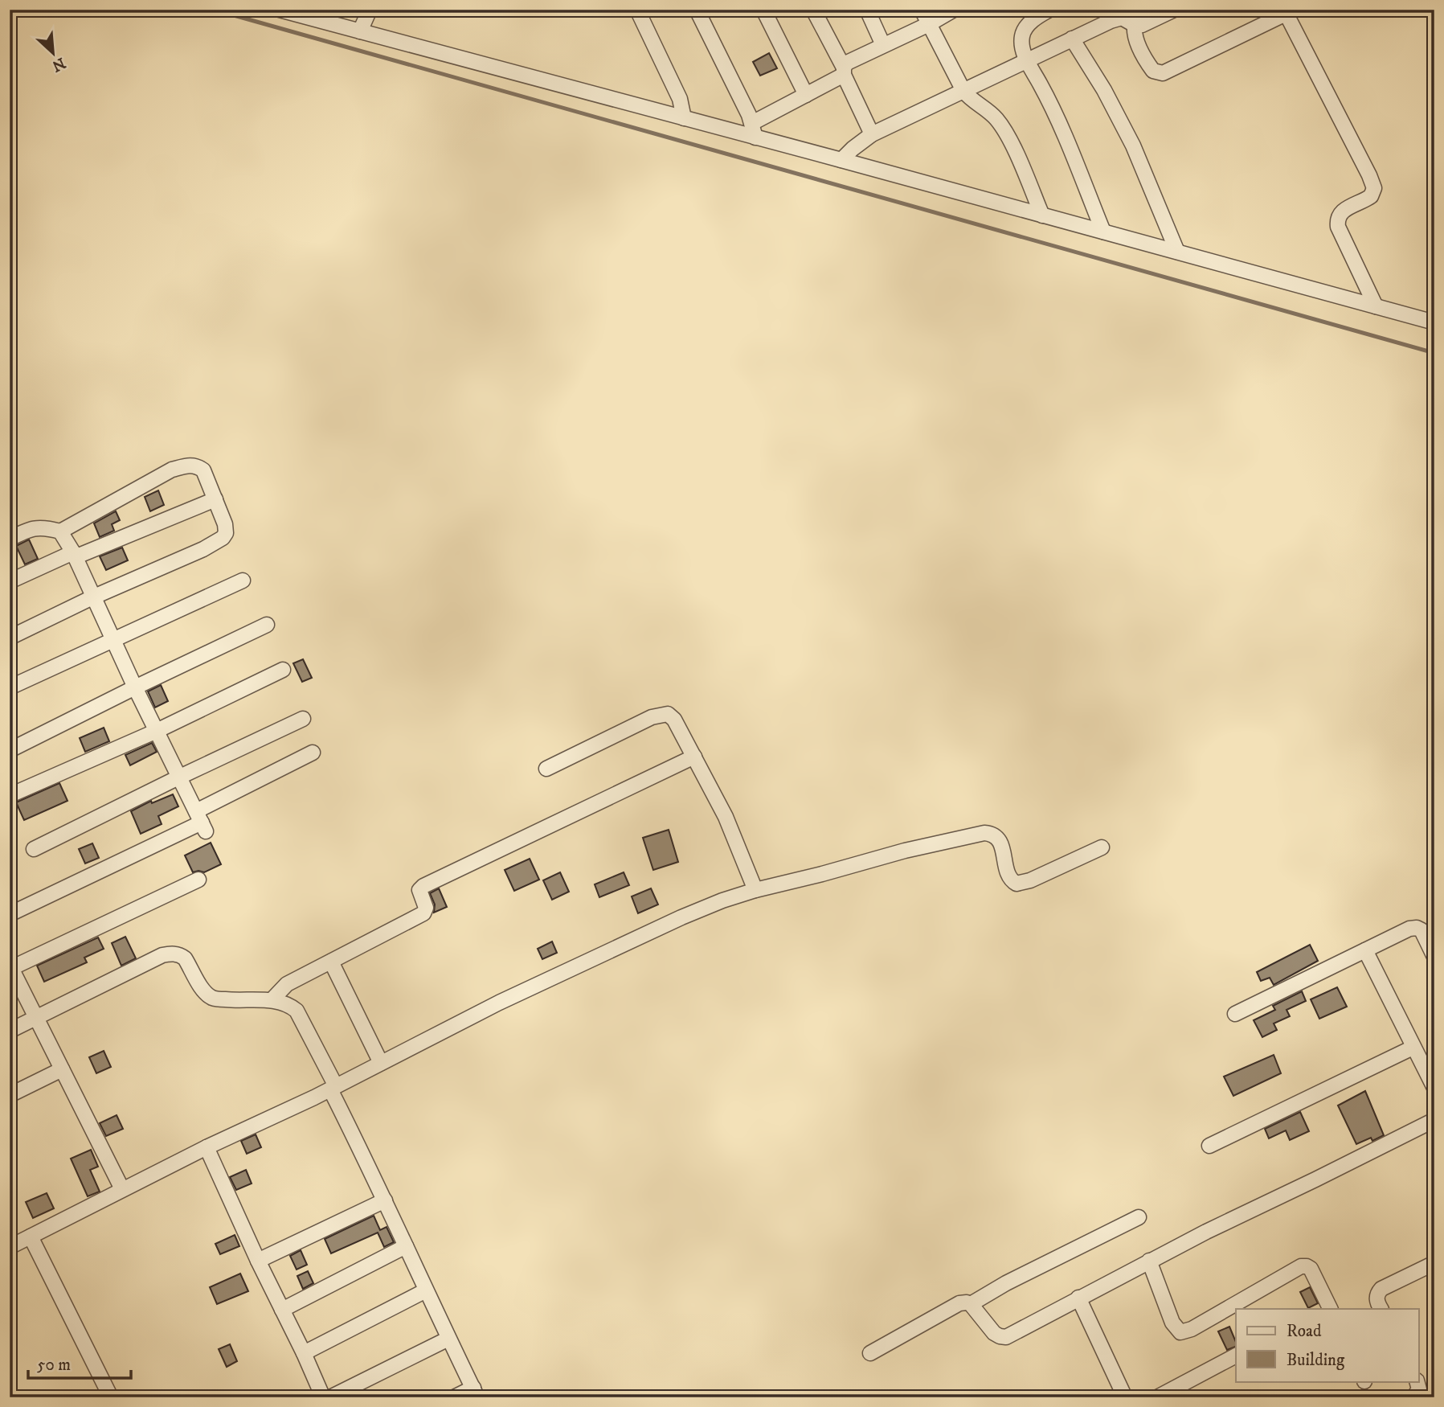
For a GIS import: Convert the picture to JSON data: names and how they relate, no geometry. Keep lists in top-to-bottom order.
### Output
{
  "legend": ["Road", "Building"],
  "scale_bar": "50 m",
  "north": "bottom right"
}
